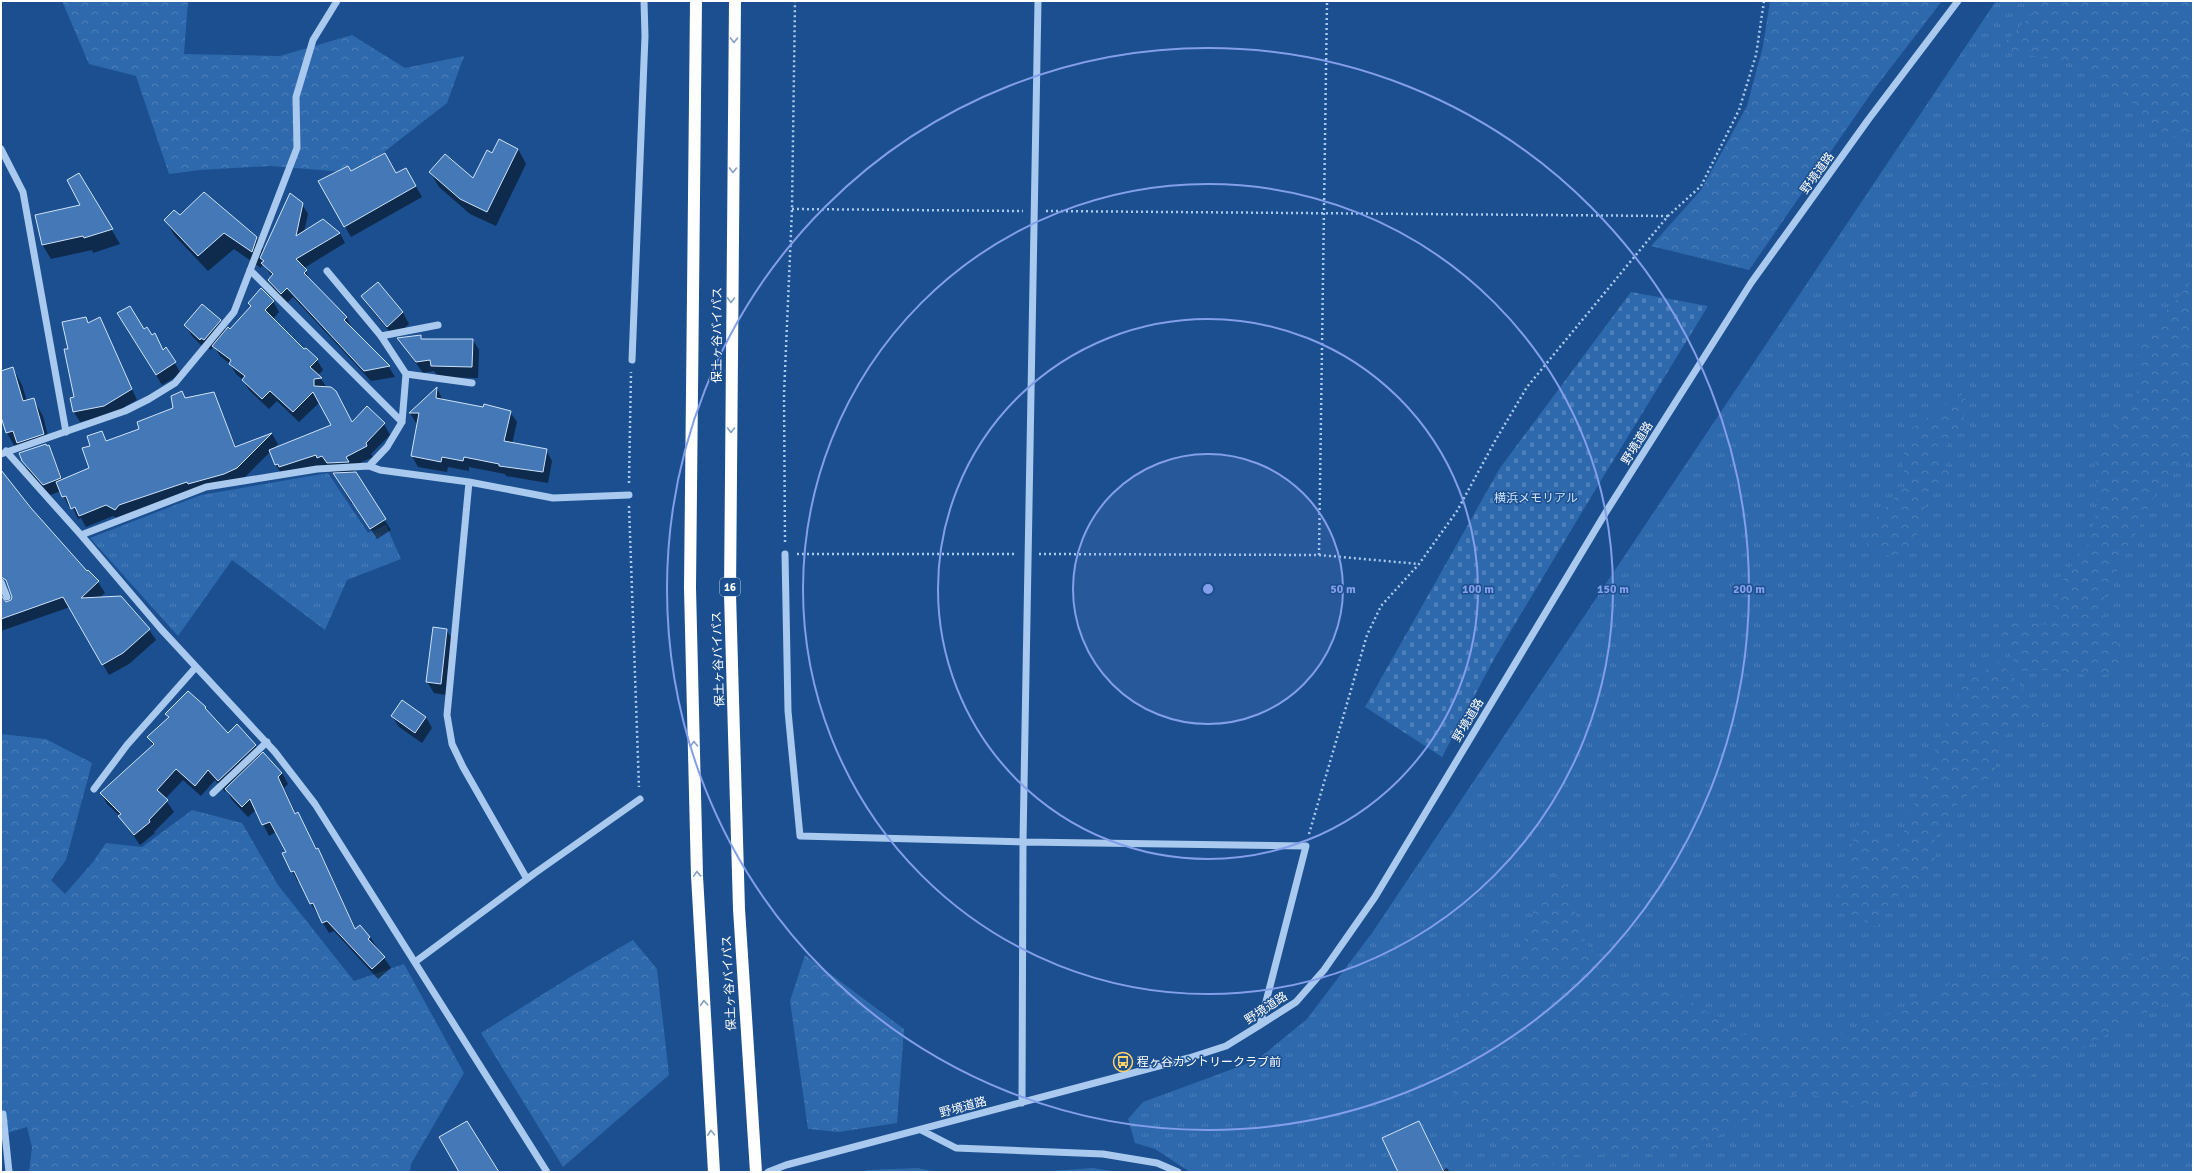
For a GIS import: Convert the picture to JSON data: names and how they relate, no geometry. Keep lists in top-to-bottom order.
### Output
{
  "streets": {
    "highway": ["保土ヶ谷バイパス", "16"],
    "street": ["野境道路"]
  },
  "parks": ["横浜メモリアル"],
  "places": {
    "bus stop": ["程ヶ谷カントリークラブ前"]
  },
  "rings": [
    "50 m",
    "100 m",
    "150 m",
    "200 m"
  ]
}
